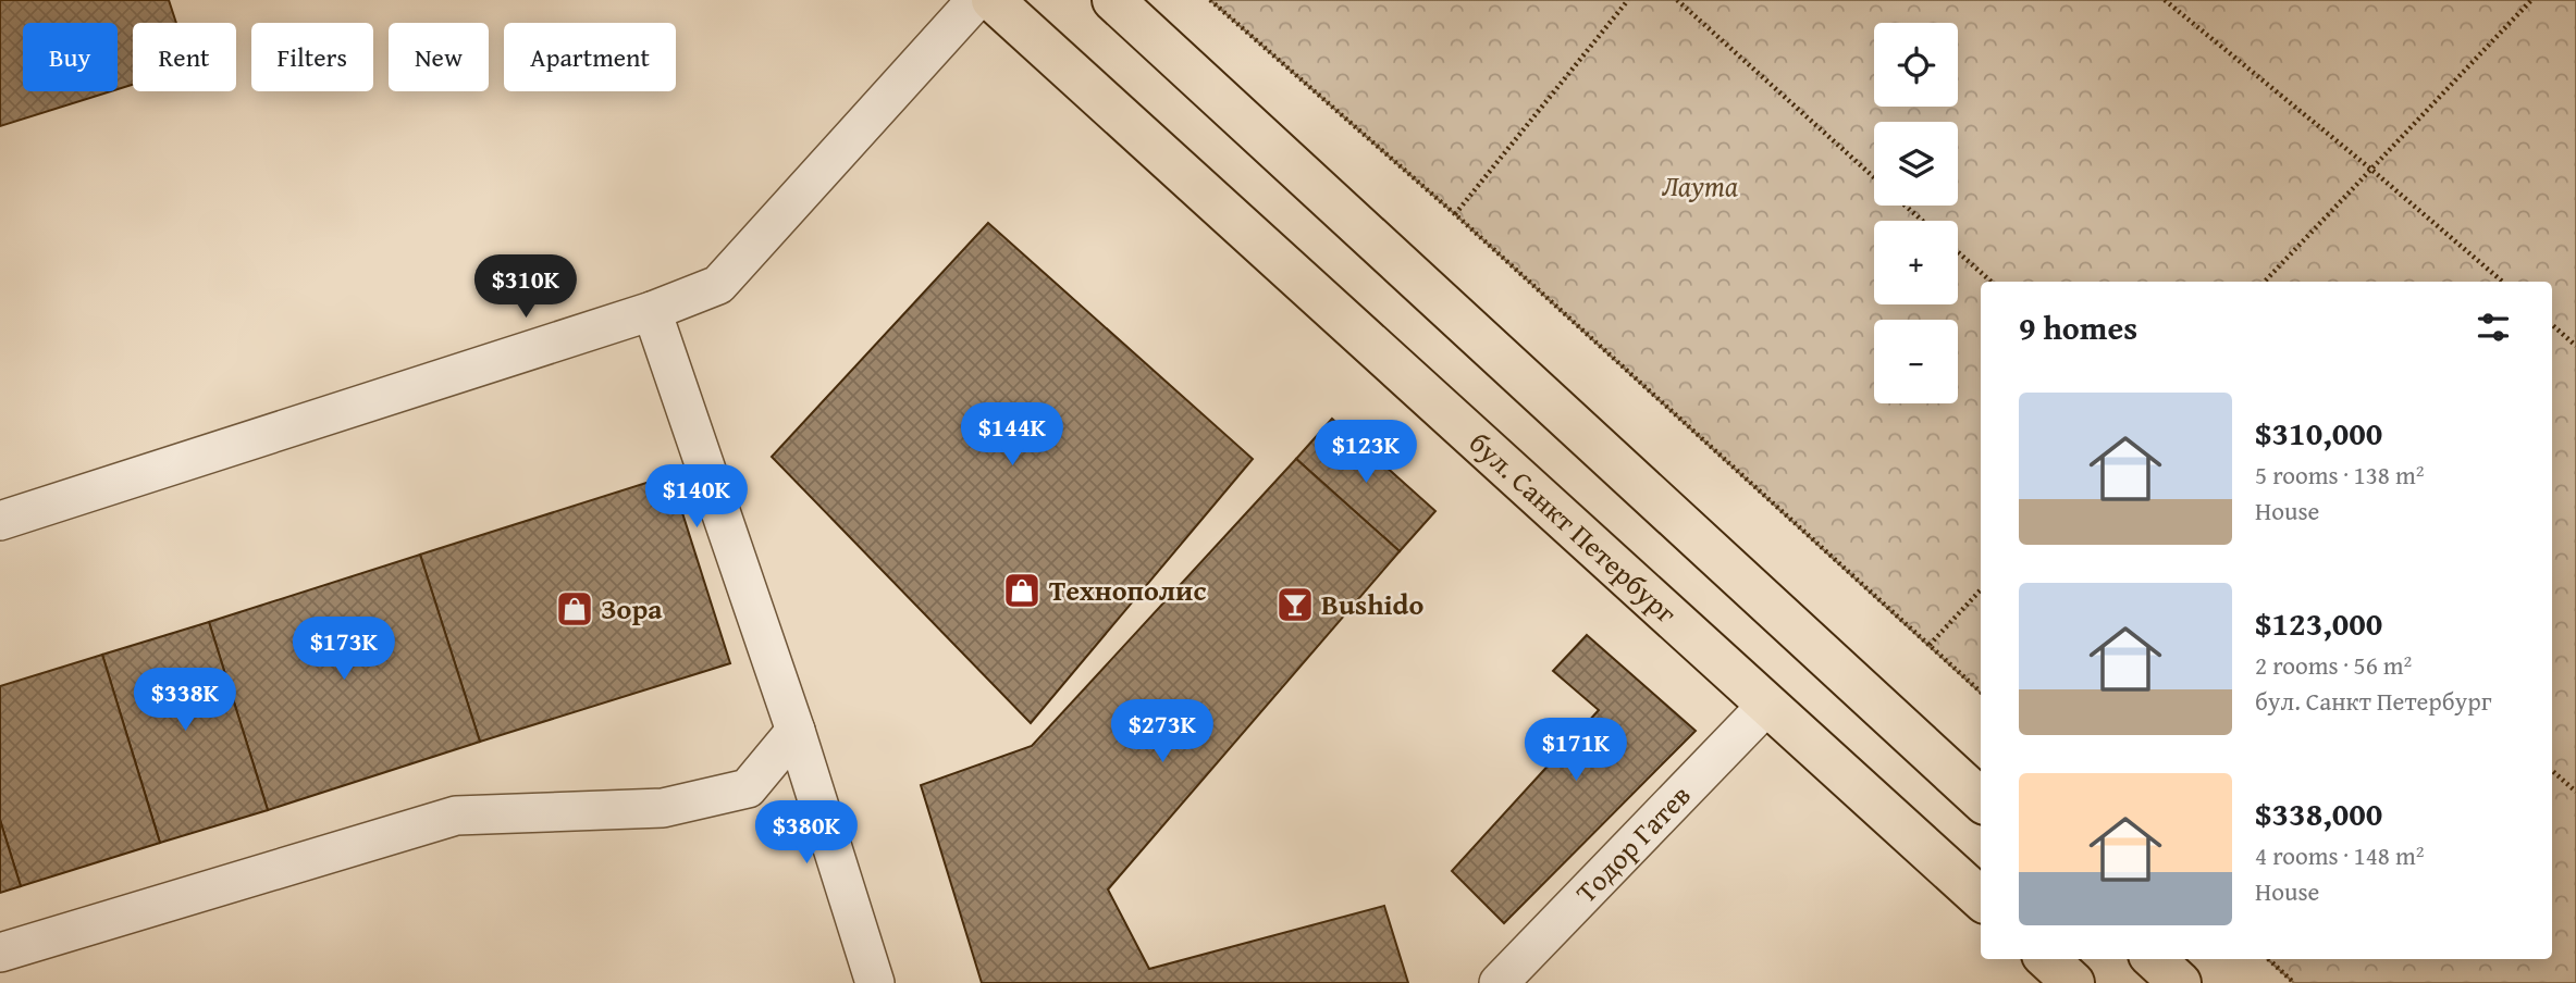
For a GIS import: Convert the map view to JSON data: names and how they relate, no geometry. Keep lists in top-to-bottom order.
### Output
{
  "streets": {
    "main road": ["бул. Санкт Петербург"],
    "street": ["Тодор Гатев"]
  },
  "crossings": [
    ["бул. Санкт Петербург", "Тодор Гатев"]
  ],
  "parks": ["Лаута"],
  "places": {
    "shop": ["Технополис", "Зора"],
    "bar": ["Bushido"]
  },
  "page": {
    "map_buttons": ["+", "−"],
    "chip": [
      "Buy",
      "Rent",
      "Filters",
      "New",
      "Apartment"
    ],
    "price": [
      "$310K",
      "$144K",
      "$123K",
      "$140K",
      "$173K",
      "$338K",
      "$273K",
      "$171K",
      "$380K"
    ],
    "heading": "9 homes",
    "list": [
      {
        "name": "$310,000",
        "note": "5 rooms · 138 m² · House"
      },
      {
        "name": "$123,000",
        "note": "2 rooms · 56 m² · бул. Санкт Петербург"
      },
      {
        "name": "$338,000",
        "note": "4 rooms · 148 m² · House"
      }
    ]
  }
}
